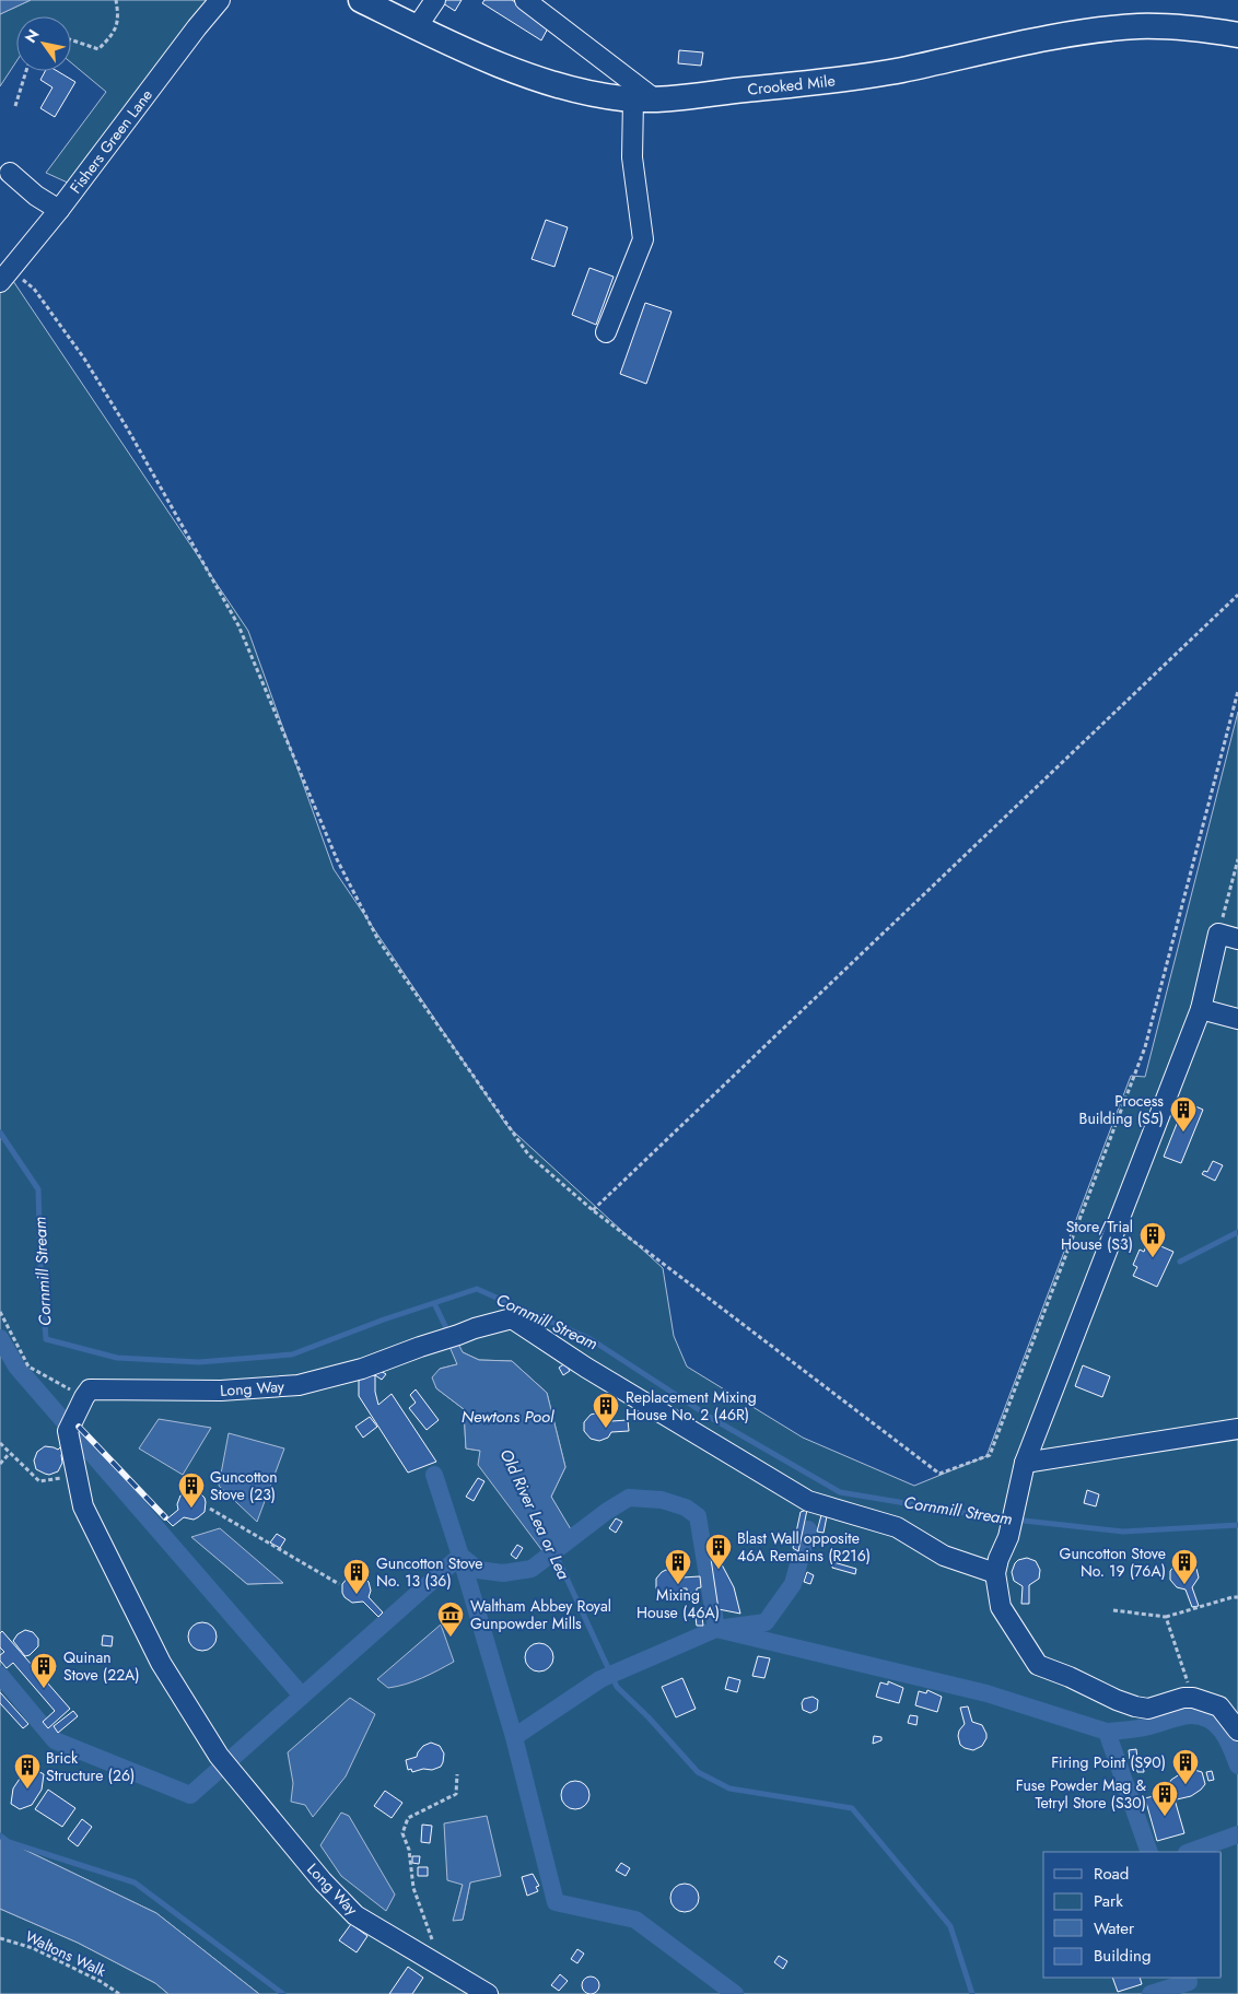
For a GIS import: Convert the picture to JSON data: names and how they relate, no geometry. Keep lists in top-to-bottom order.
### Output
{
  "streets": {
    "main road": ["Crooked Mile"],
    "street": ["Fishers Green Lane", "Long Way"],
    "path": ["Waltons Walk"]
  },
  "water": ["Cornmill Stream", "Newtons Pool", "Old River Lea or Lea"],
  "places": {
    "building": [
      "Process Building (S5)",
      "Store/Trial House (S3)",
      "Replacement Mixing House No. 2 (46R)",
      "Guncotton Stove (23)",
      "Blast Wall opposite 46A Remains (R216)",
      "Mixing House (46A)",
      "Guncotton Stove No. 19 (76A)",
      "Guncotton Stove No. 13 (36)",
      "Quinan Stove (22A)",
      "Firing Point (S90)",
      "Brick Structure (26)",
      "Fuse Powder Mag & Tetryl Store (S30)"
    ],
    "museum": ["Waltham Abbey Royal Gunpowder Mills"]
  },
  "legend": [
    "Road",
    "Park",
    "Water",
    "Building"
  ],
  "north": "top left"
}
